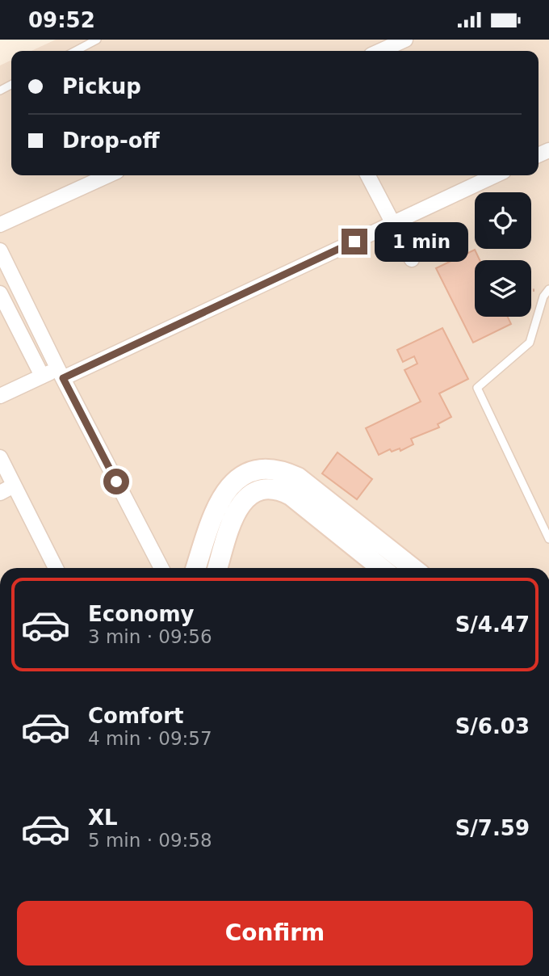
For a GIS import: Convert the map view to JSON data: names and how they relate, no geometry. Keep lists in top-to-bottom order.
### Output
{
  "page": {
    "status": "09:52",
    "banner": ["Pickup", "Drop-off"],
    "bubble": "1 min",
    "list": [
      {
        "name": "Economy",
        "note": "3 min · 09:56",
        "value": "S/4.47"
      },
      {
        "name": "Comfort",
        "note": "4 min · 09:57",
        "value": "S/6.03"
      },
      {
        "name": "XL",
        "note": "5 min · 09:58",
        "value": "S/7.59"
      }
    ],
    "buttons": "Confirm"
  }
}
